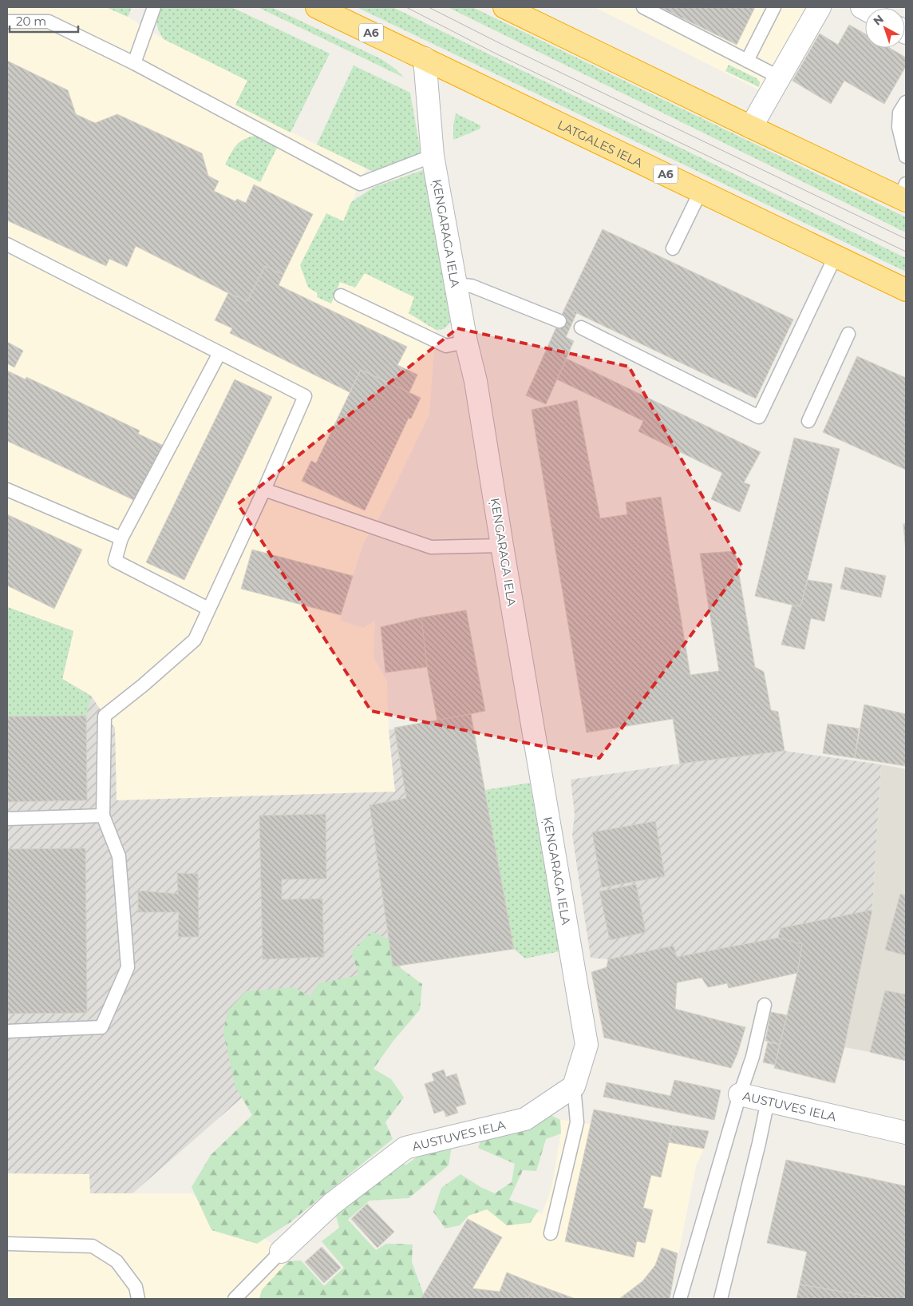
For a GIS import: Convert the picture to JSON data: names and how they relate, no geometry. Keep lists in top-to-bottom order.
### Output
{
  "streets": {
    "highway": ["A6", "LATGALES IELA"],
    "street": ["ĶENGARAGA IELA", "AUSTUVES IELA"]
  },
  "crossings": [
    ["LATGALES IELA", "ĶENGARAGA IELA"],
    ["ĶENGARAGA IELA", "AUSTUVES IELA"]
  ],
  "scale_bar": "20 m",
  "north": "top left"
}
